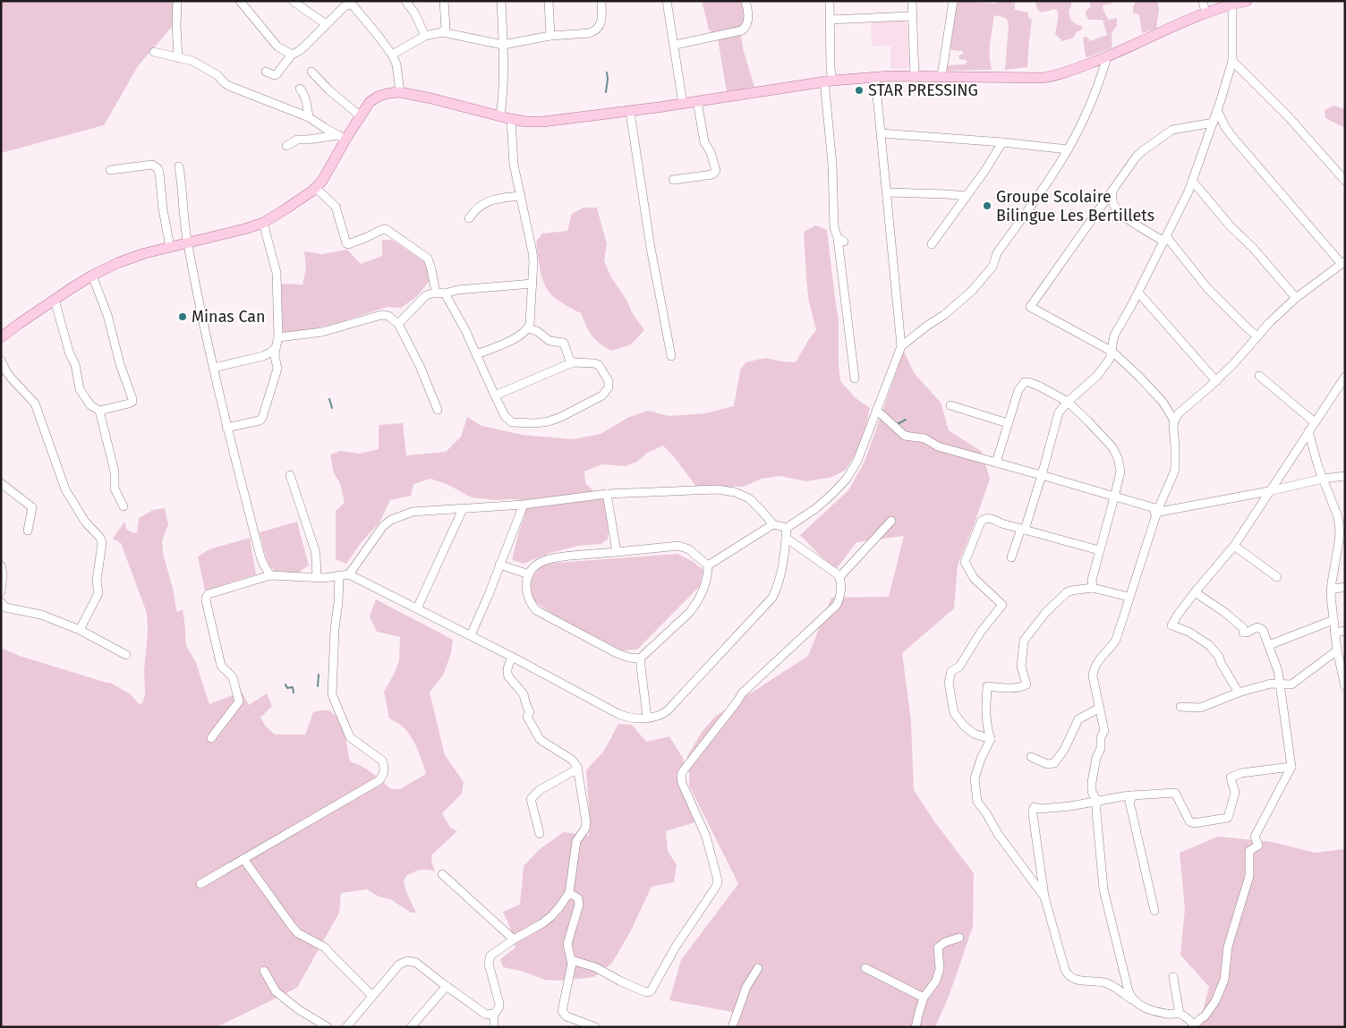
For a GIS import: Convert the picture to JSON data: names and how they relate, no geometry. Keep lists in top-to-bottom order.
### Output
{
  "places": ["STAR PRESSING", "Groupe Scolaire Bilingue Les Bertillets", "Minas Can"]
}
